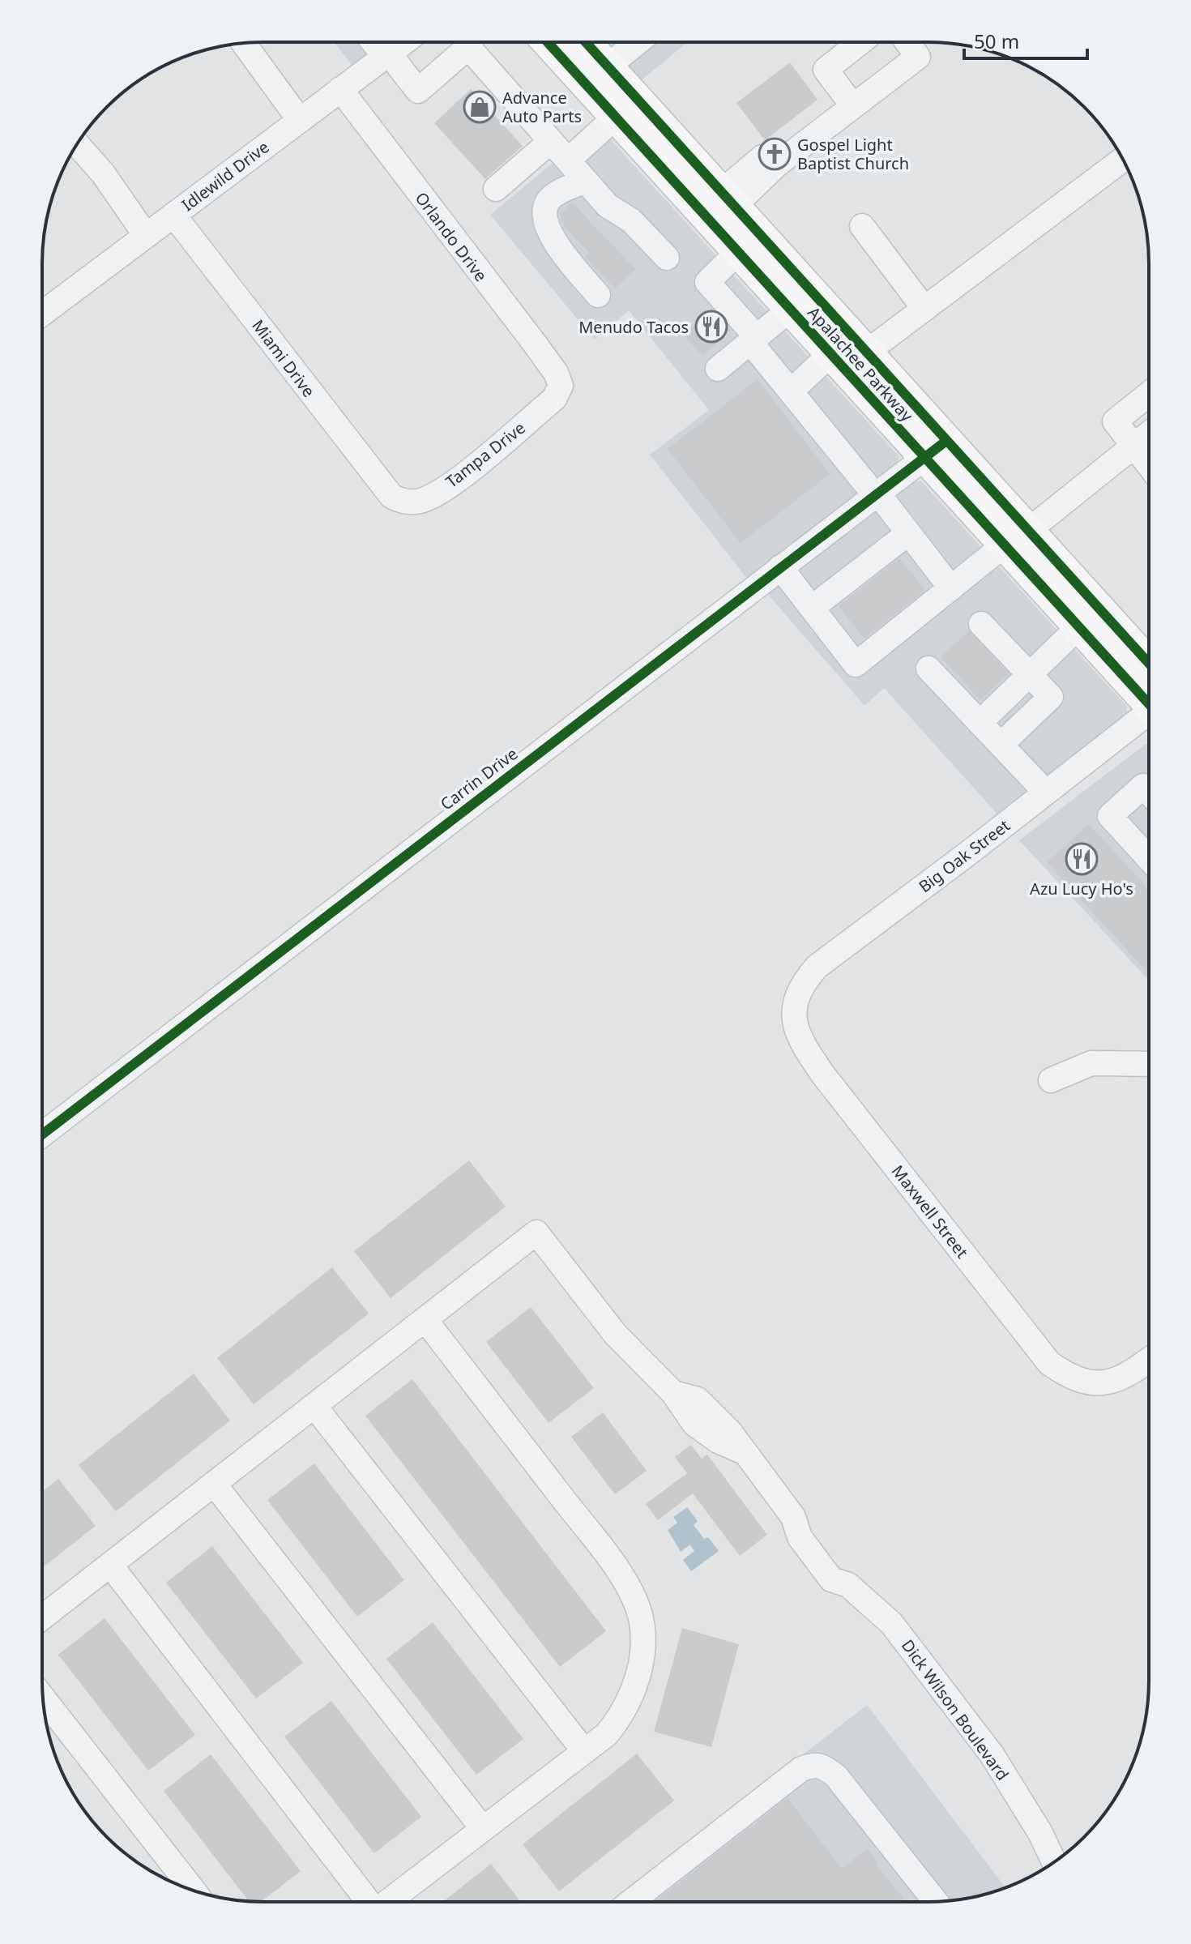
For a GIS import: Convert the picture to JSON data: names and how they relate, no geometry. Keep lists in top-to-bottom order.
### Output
{
  "streets": {
    "main road": ["Apalachee Parkway"],
    "street": [
      "Idlewild Drive",
      "Orlando Drive",
      "Miami Drive",
      "Tampa Drive",
      "Carrin Drive",
      "Big Oak Street",
      "Maxwell Street",
      "Dick Wilson Boulevard"
    ]
  },
  "crossings": [
    ["Idlewild Drive", "Orlando Drive"],
    ["Idlewild Drive", "Miami Drive"],
    ["Orlando Drive", "Tampa Drive"],
    ["Miami Drive", "Tampa Drive"],
    ["Apalachee Parkway", "Carrin Drive"],
    ["Big Oak Street", "Maxwell Street"]
  ],
  "places": {
    "shop": ["Advance Auto Parts"],
    "church": ["Gospel Light Baptist Church"],
    "restaurant": ["Menudo Tacos", "Azu Lucy Ho's"]
  },
  "scale_bar": "50 m"
}
